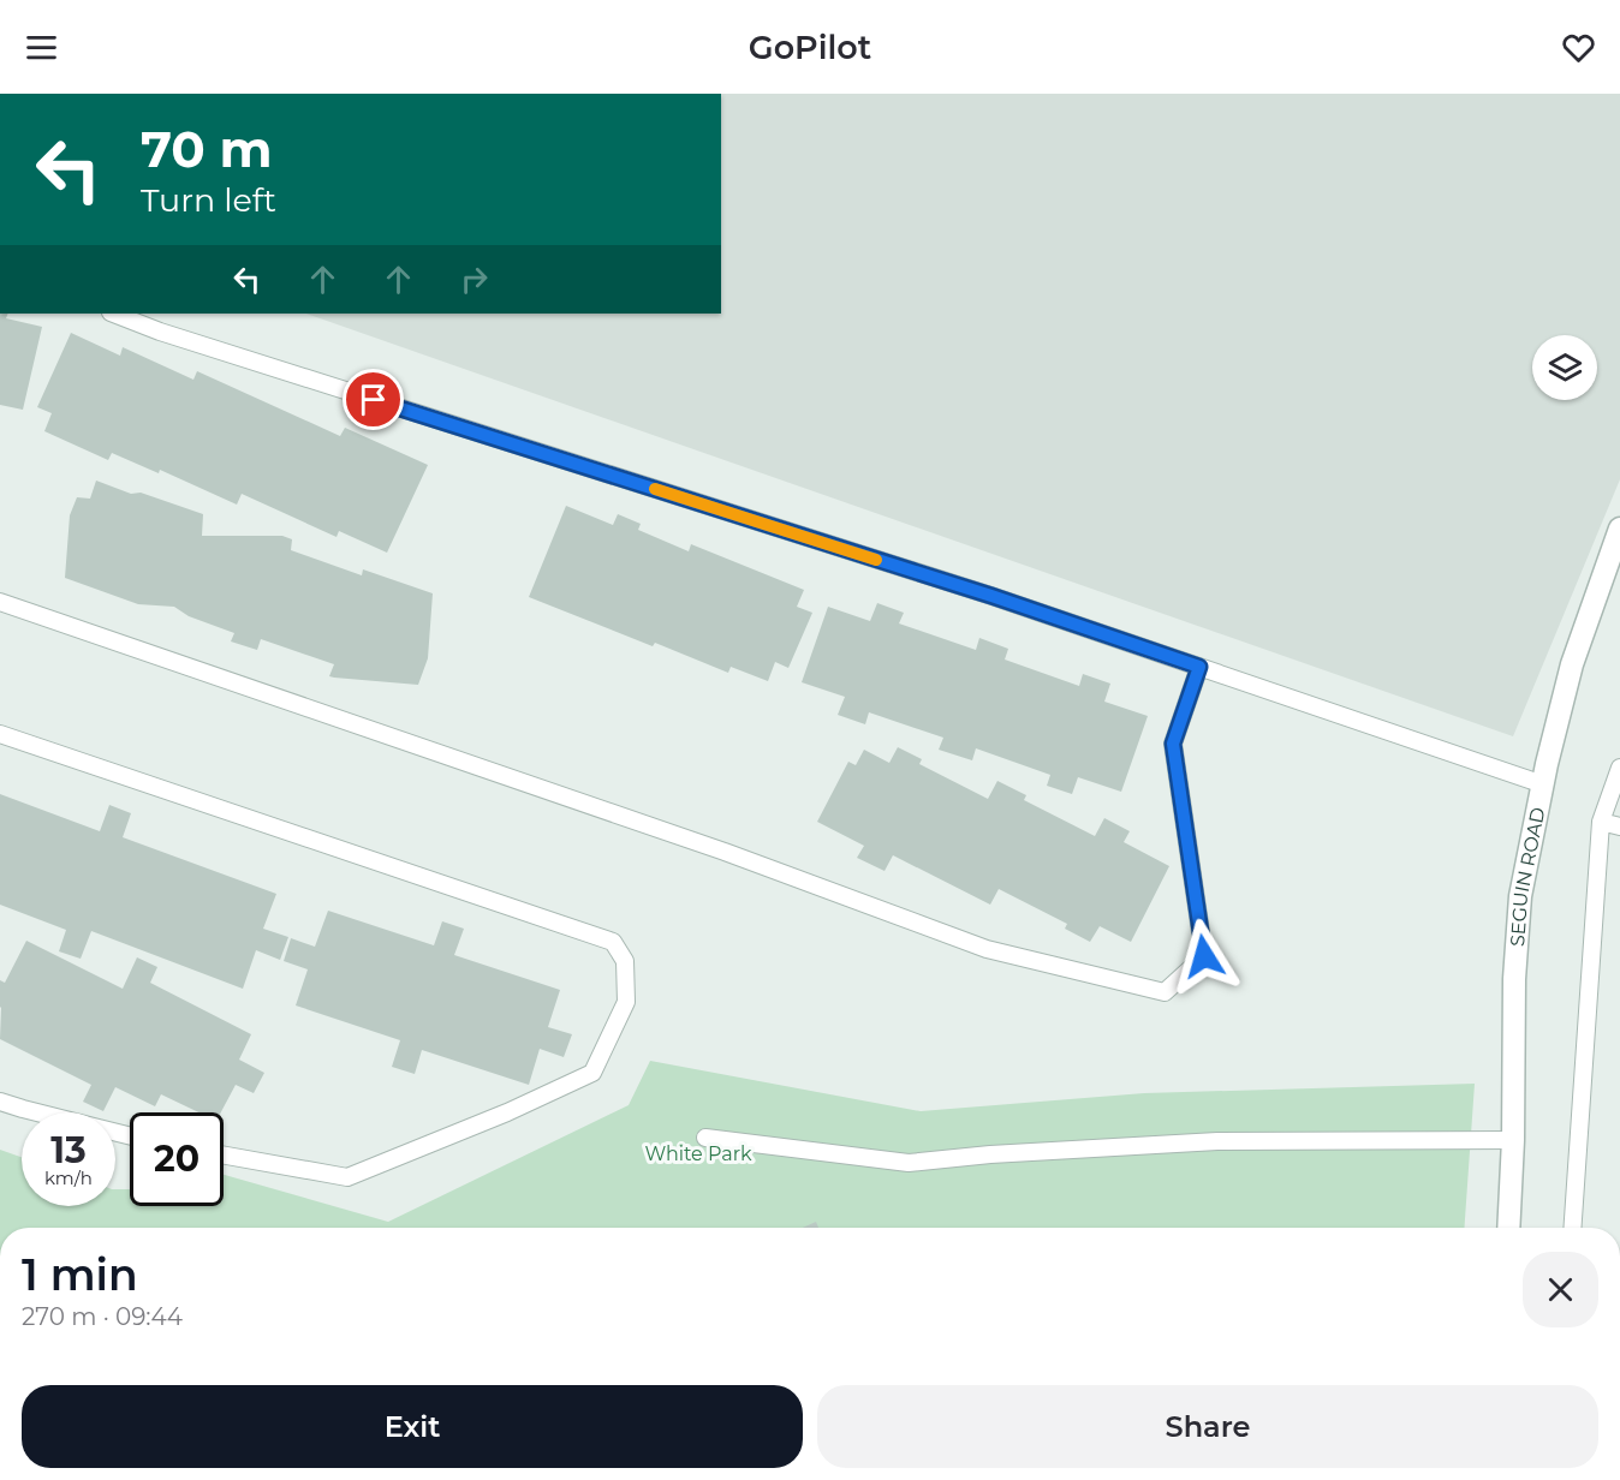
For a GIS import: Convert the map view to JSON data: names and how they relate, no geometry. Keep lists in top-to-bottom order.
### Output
{
  "streets": {
    "street": ["SEGUIN ROAD"]
  },
  "parks": ["White Park"],
  "page": {
    "header": "GoPilot",
    "turn": ["70 m", "Turn left"],
    "speed": "13 km/h",
    "limit": "20",
    "heading": ["1 min", "270 m · 09:44"],
    "buttons": ["Exit", "Share"]
  }
}
